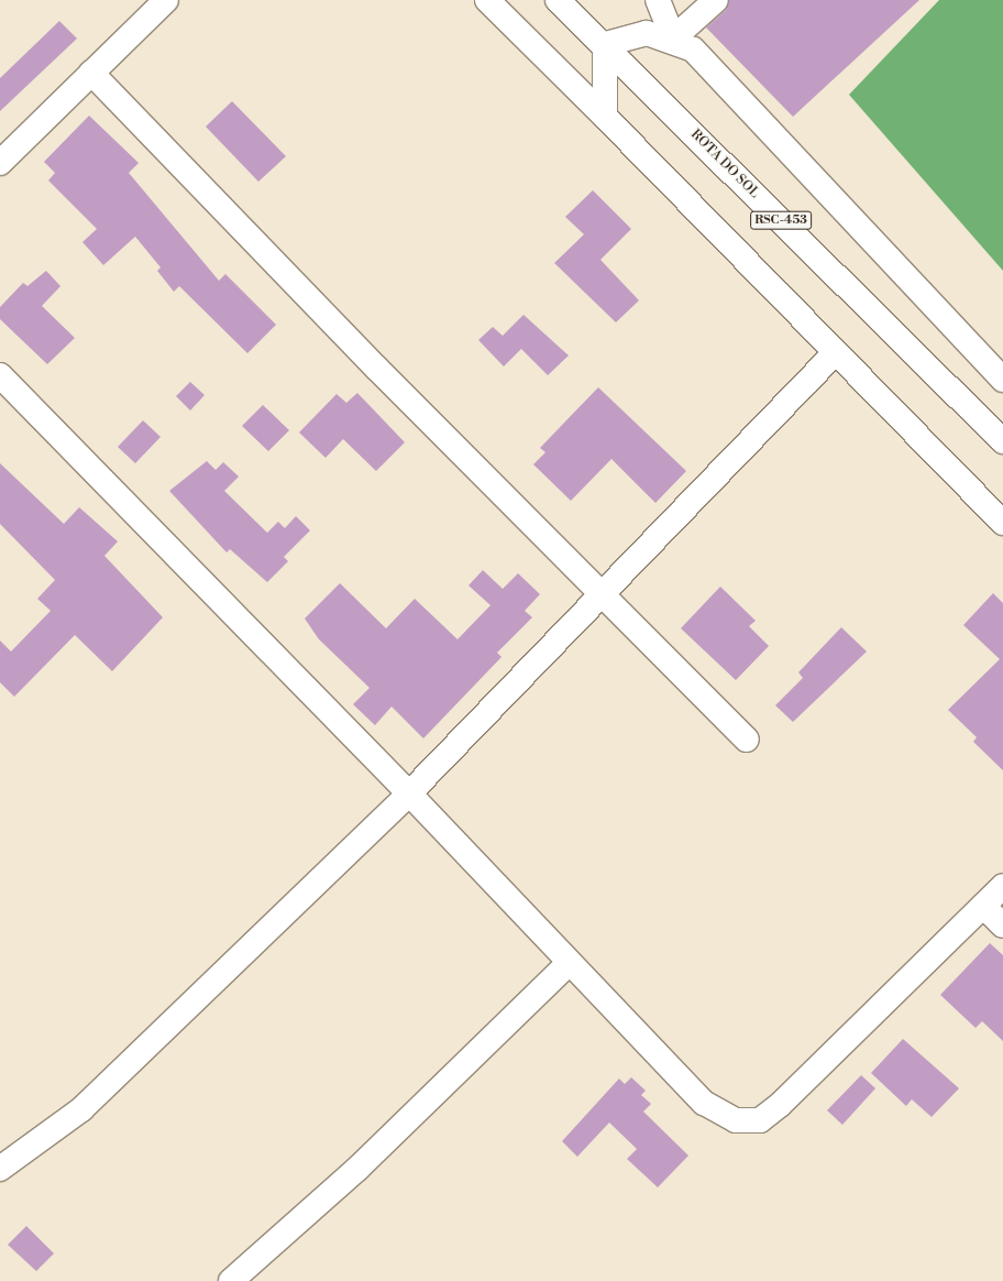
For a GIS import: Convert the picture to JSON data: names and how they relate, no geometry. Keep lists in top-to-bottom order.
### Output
{
  "streets": {
    "main road": ["ROTA DO SOL", "RSC-453"]
  }
}
